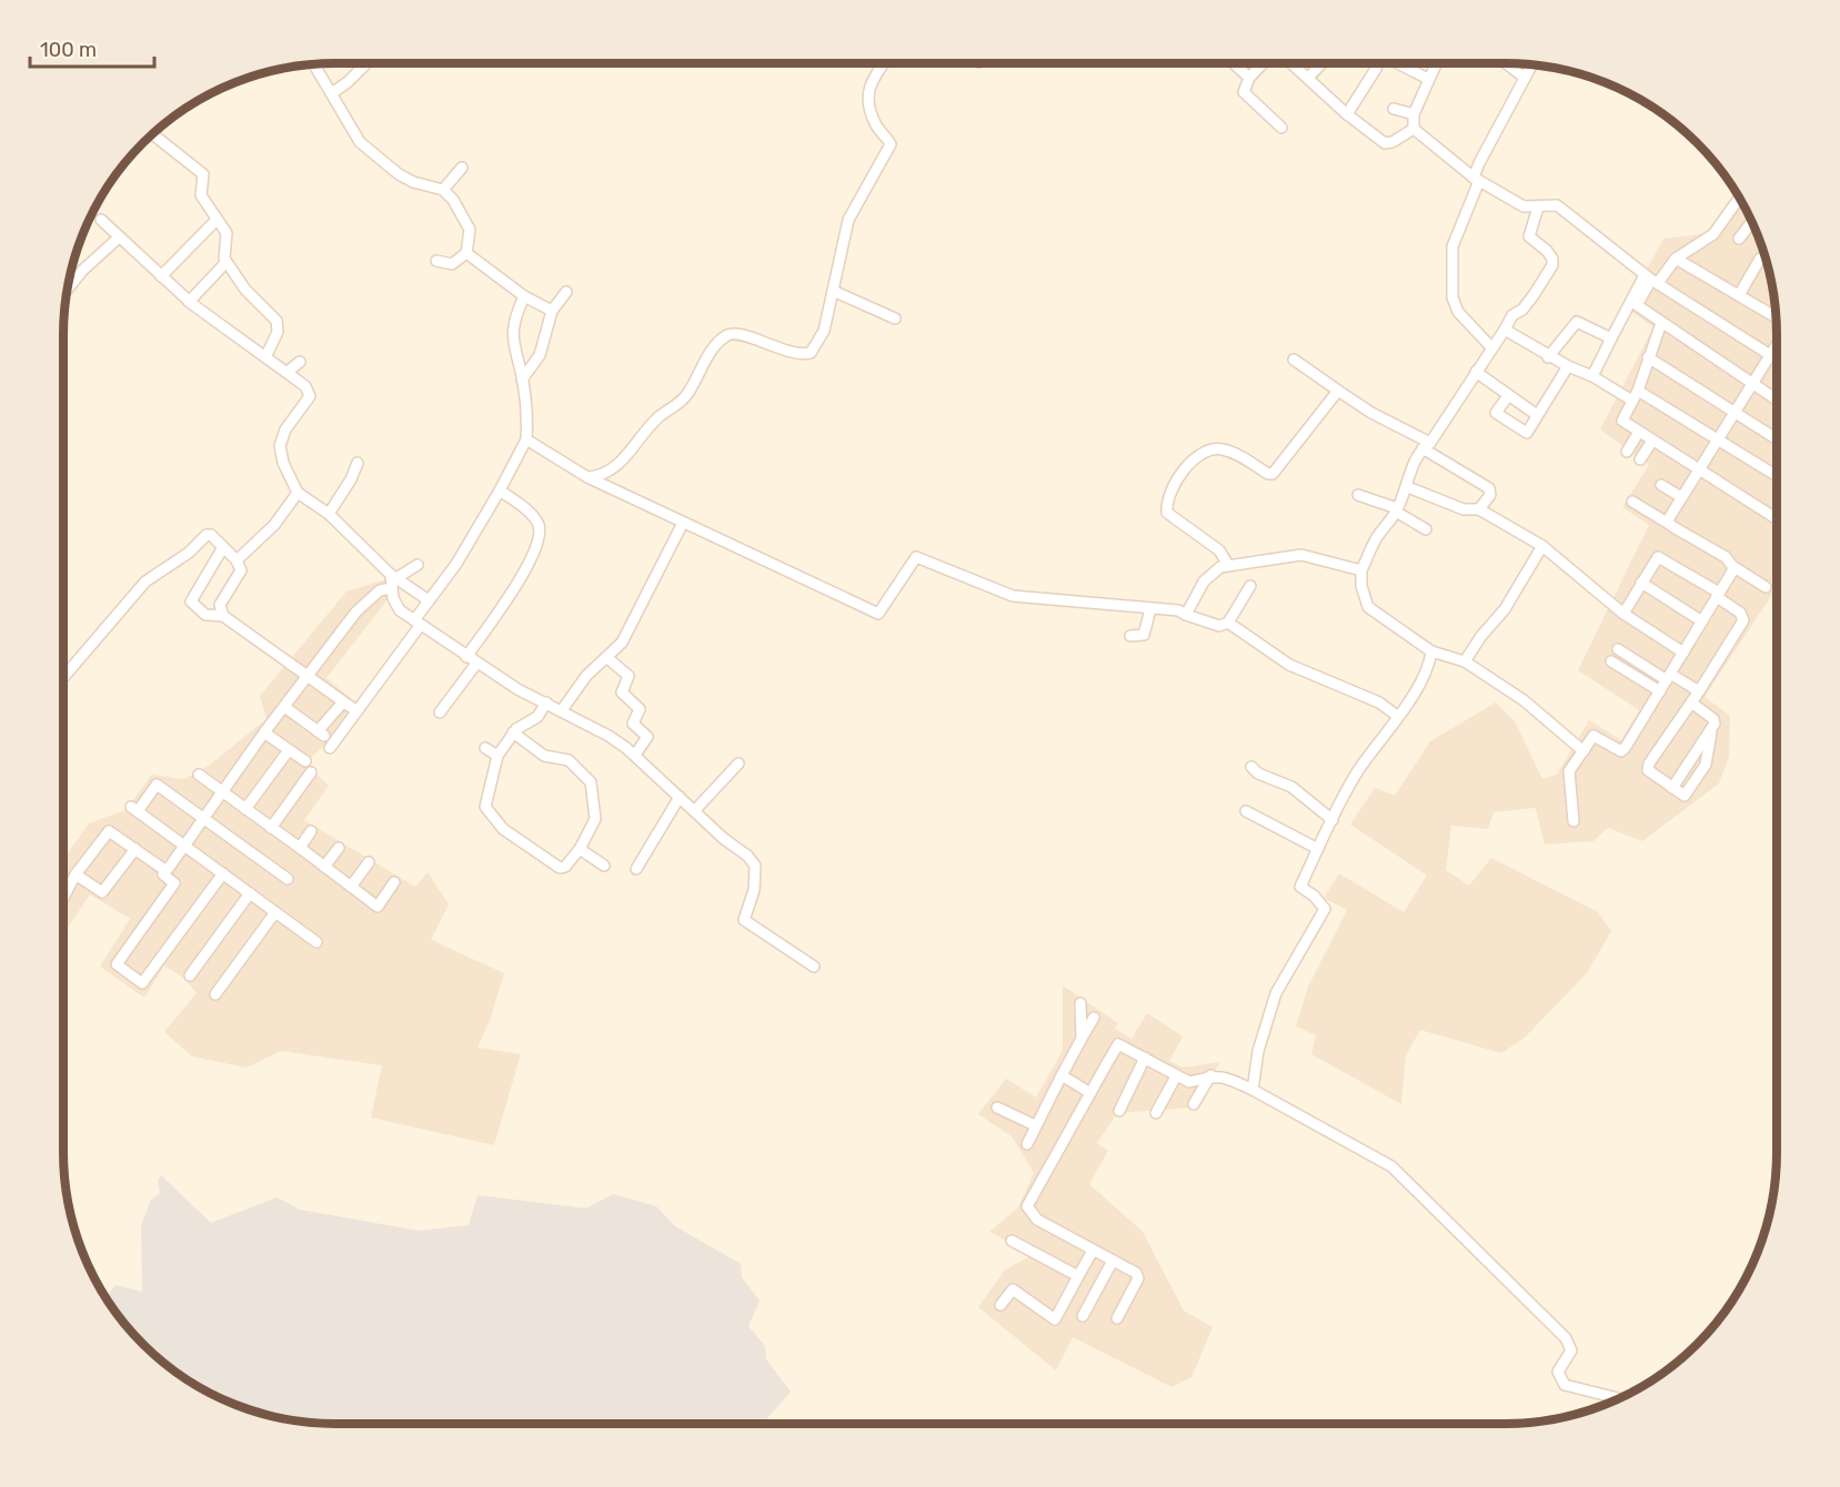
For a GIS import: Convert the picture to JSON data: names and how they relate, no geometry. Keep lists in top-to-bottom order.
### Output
{
  "scale_bar": "100 m"
}
